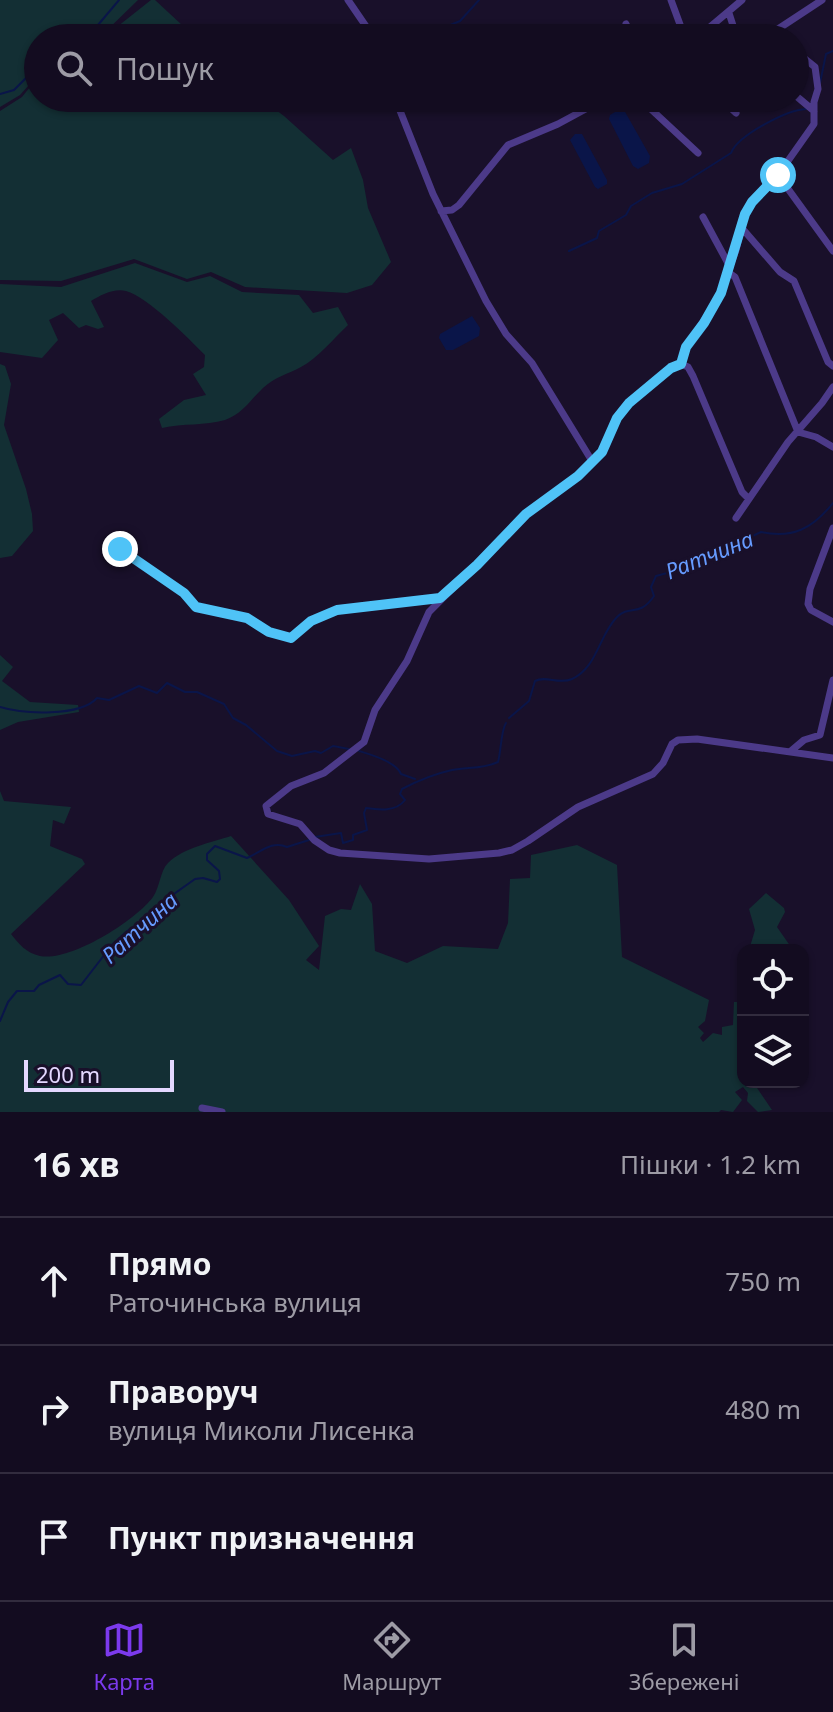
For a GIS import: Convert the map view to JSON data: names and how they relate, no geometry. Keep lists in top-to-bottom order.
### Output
{
  "water": ["Ратчина"],
  "scale_bar": "200 m",
  "page": {
    "search": "Пошук",
    "scale": "200 m",
    "heading": ["16 хв", "Пішки · 1.2 km"],
    "list": [
      ["Прямо", "Раточинська вулиця", "750 m"],
      ["Праворуч", "вулиця Миколи Лисенка", "480 m"],
      "Пункт призначення"
    ],
    "nav": ["Карта", "Маршрут", "Збережені"]
  }
}
